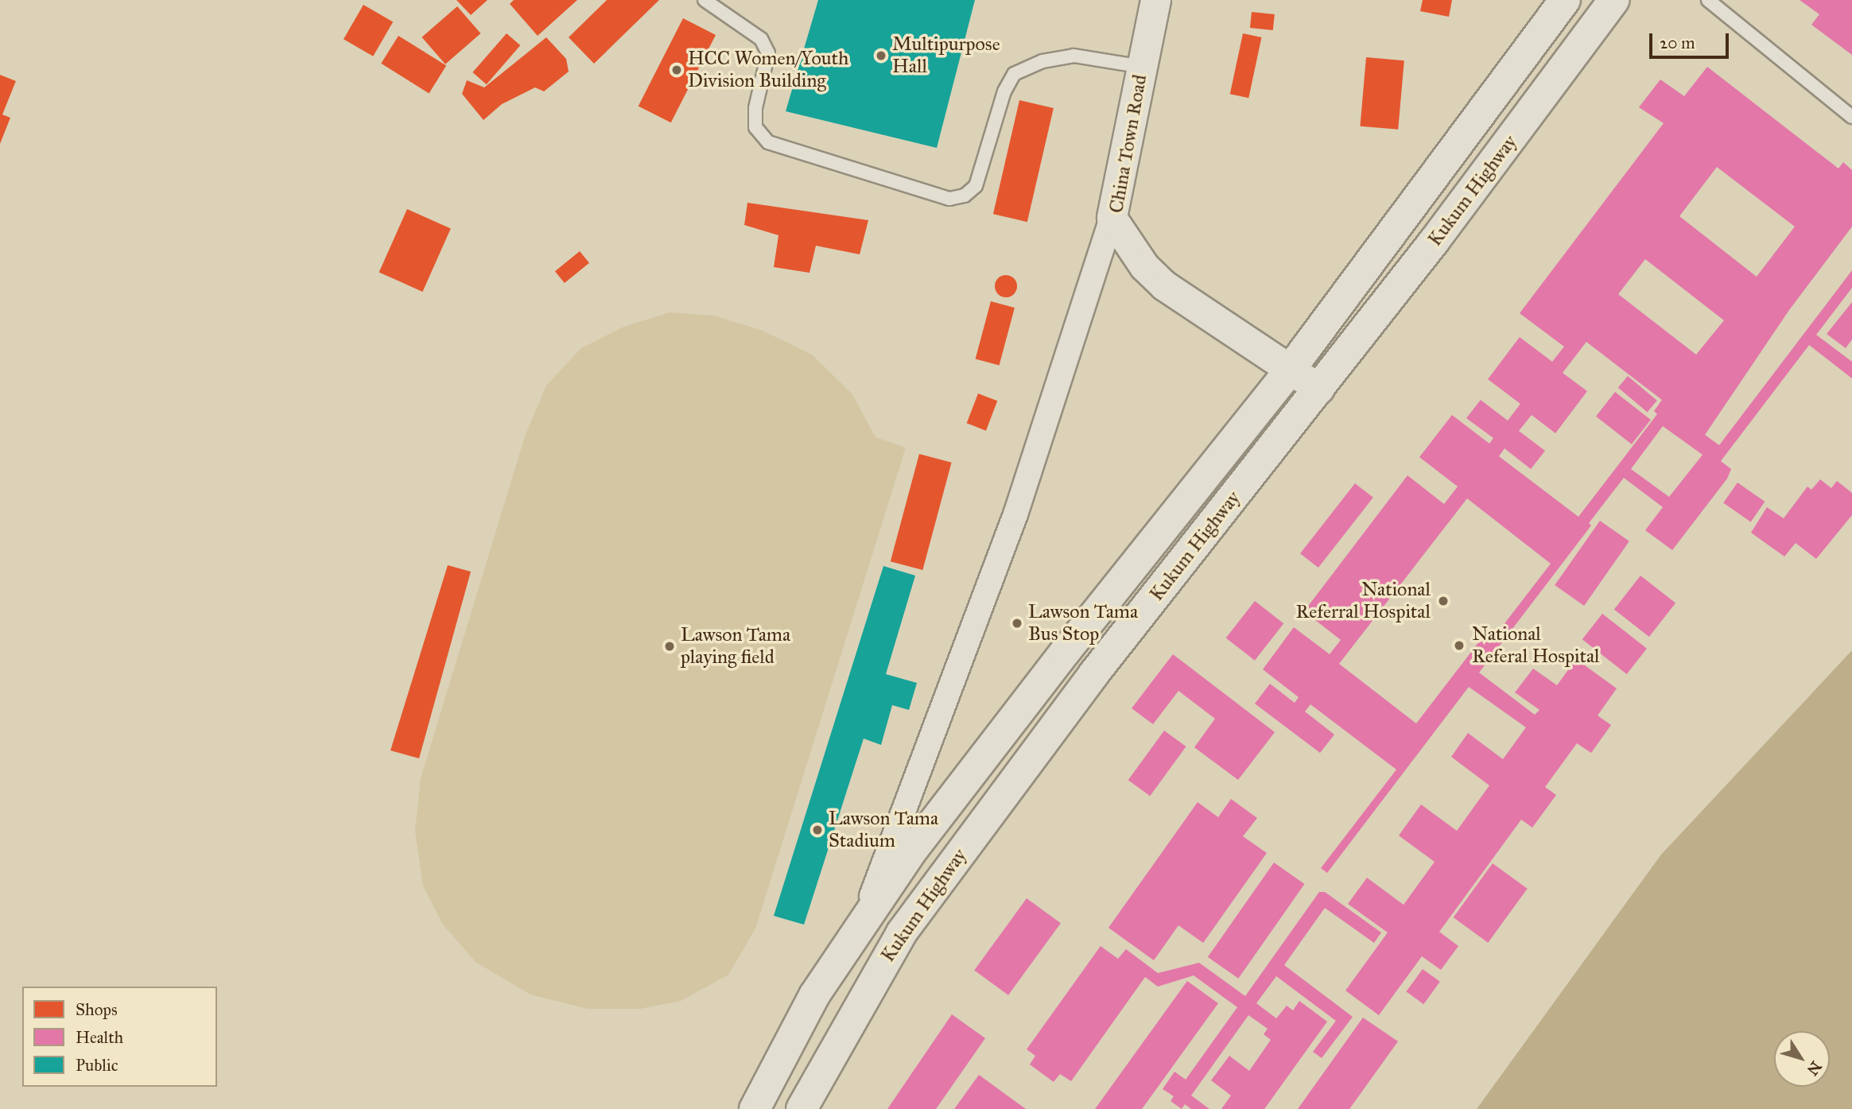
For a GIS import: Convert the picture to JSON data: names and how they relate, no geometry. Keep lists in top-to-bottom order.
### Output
{
  "streets": {
    "main road": ["Kukum Highway"],
    "street": ["China Town Road"]
  },
  "crossings": [
    ["China Town Road", "Kukum Highway"]
  ],
  "places": [
    "Multipurpose Hall",
    "HCC Women/Youth Division Building",
    "National Referral Hospital",
    "Lawson Tama Bus Stop",
    "National Referal Hospital",
    "Lawson Tama playing field",
    "Lawson Tama Stadium"
  ],
  "legend": ["Shops", "Health", "Public"],
  "scale_bar": "20 m",
  "north": "bottom right"
}
